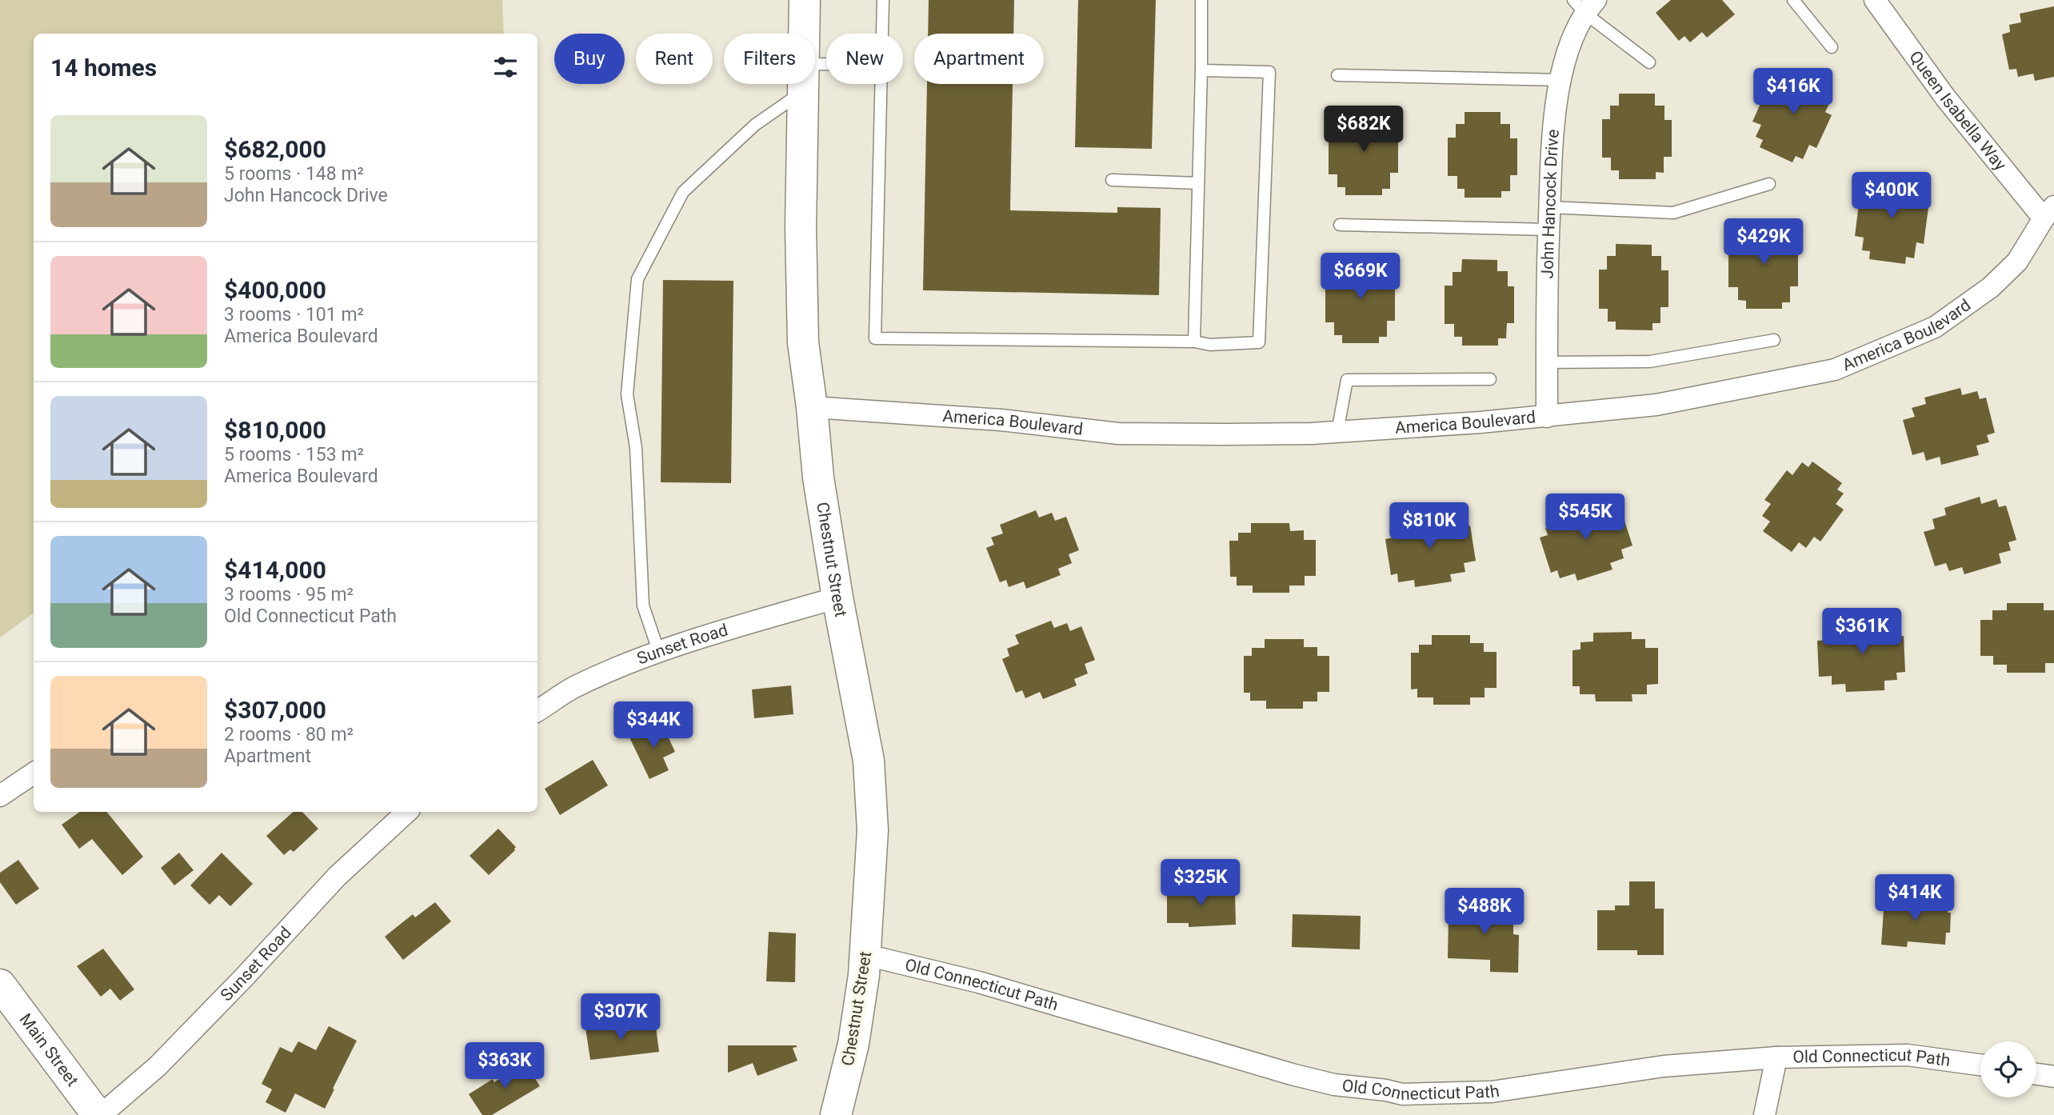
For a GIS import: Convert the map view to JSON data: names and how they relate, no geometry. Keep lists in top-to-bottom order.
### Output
{
  "streets": {
    "main road": ["Chestnut Street", "Main Street"],
    "street": [
      "Queen Isabella Way",
      "John Hancock Drive",
      "America Boulevard",
      "Sunset Road",
      "Old Connecticut Path"
    ]
  },
  "crossings": [
    ["Queen Isabella Way", "America Boulevard"],
    ["John Hancock Drive", "America Boulevard"],
    ["America Boulevard", "Chestnut Street"],
    ["Chestnut Street", "Sunset Road"],
    ["Chestnut Street", "Old Connecticut Path"],
    ["Sunset Road", "Main Street"]
  ],
  "page": {
    "chip": [
      "Buy",
      "Rent",
      "Filters",
      "New",
      "Apartment"
    ],
    "heading": "14 homes",
    "price": [
      "$416K",
      "$682K",
      "$400K",
      "$429K",
      "$669K",
      "$545K",
      "$810K",
      "$361K",
      "$344K",
      "$325K",
      "$414K",
      "$488K",
      "$307K",
      "$363K"
    ],
    "list": [
      {
        "name": "$682,000",
        "note": "5 rooms · 148 m² · John Hancock Drive"
      },
      {
        "name": "$400,000",
        "note": "3 rooms · 101 m² · America Boulevard"
      },
      {
        "name": "$810,000",
        "note": "5 rooms · 153 m² · America Boulevard"
      },
      {
        "name": "$414,000",
        "note": "3 rooms · 95 m² · Old Connecticut Path"
      },
      {
        "name": "$307,000",
        "note": "2 rooms · 80 m² · Apartment"
      }
    ]
  }
}
